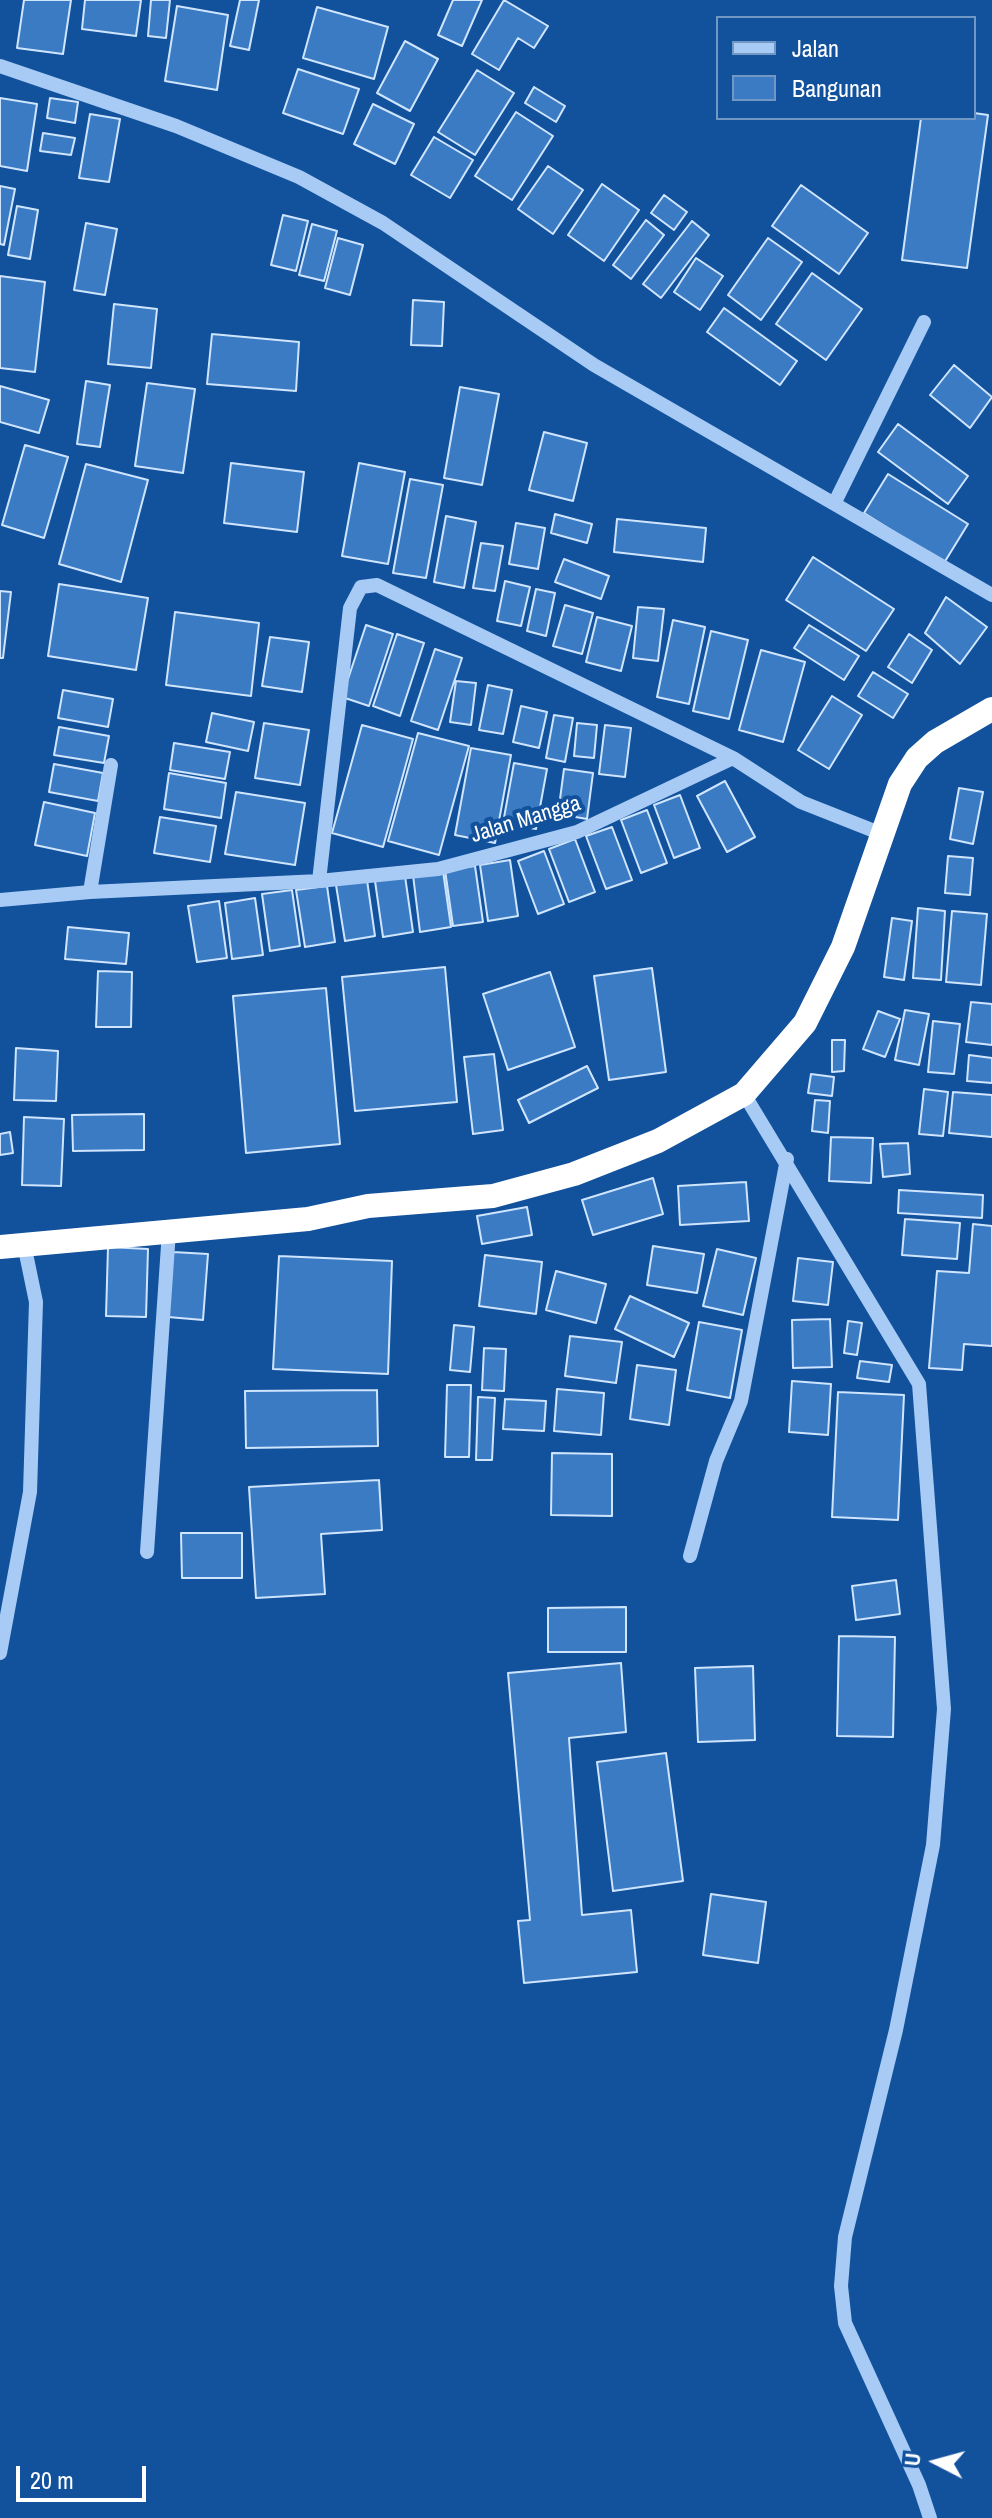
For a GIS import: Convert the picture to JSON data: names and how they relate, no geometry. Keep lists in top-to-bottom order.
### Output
{
  "streets": {
    "street": ["Jalan Mangga"]
  },
  "legend": ["Jalan", "Bangunan"],
  "scale_bar": "20 m",
  "north": "left"
}
